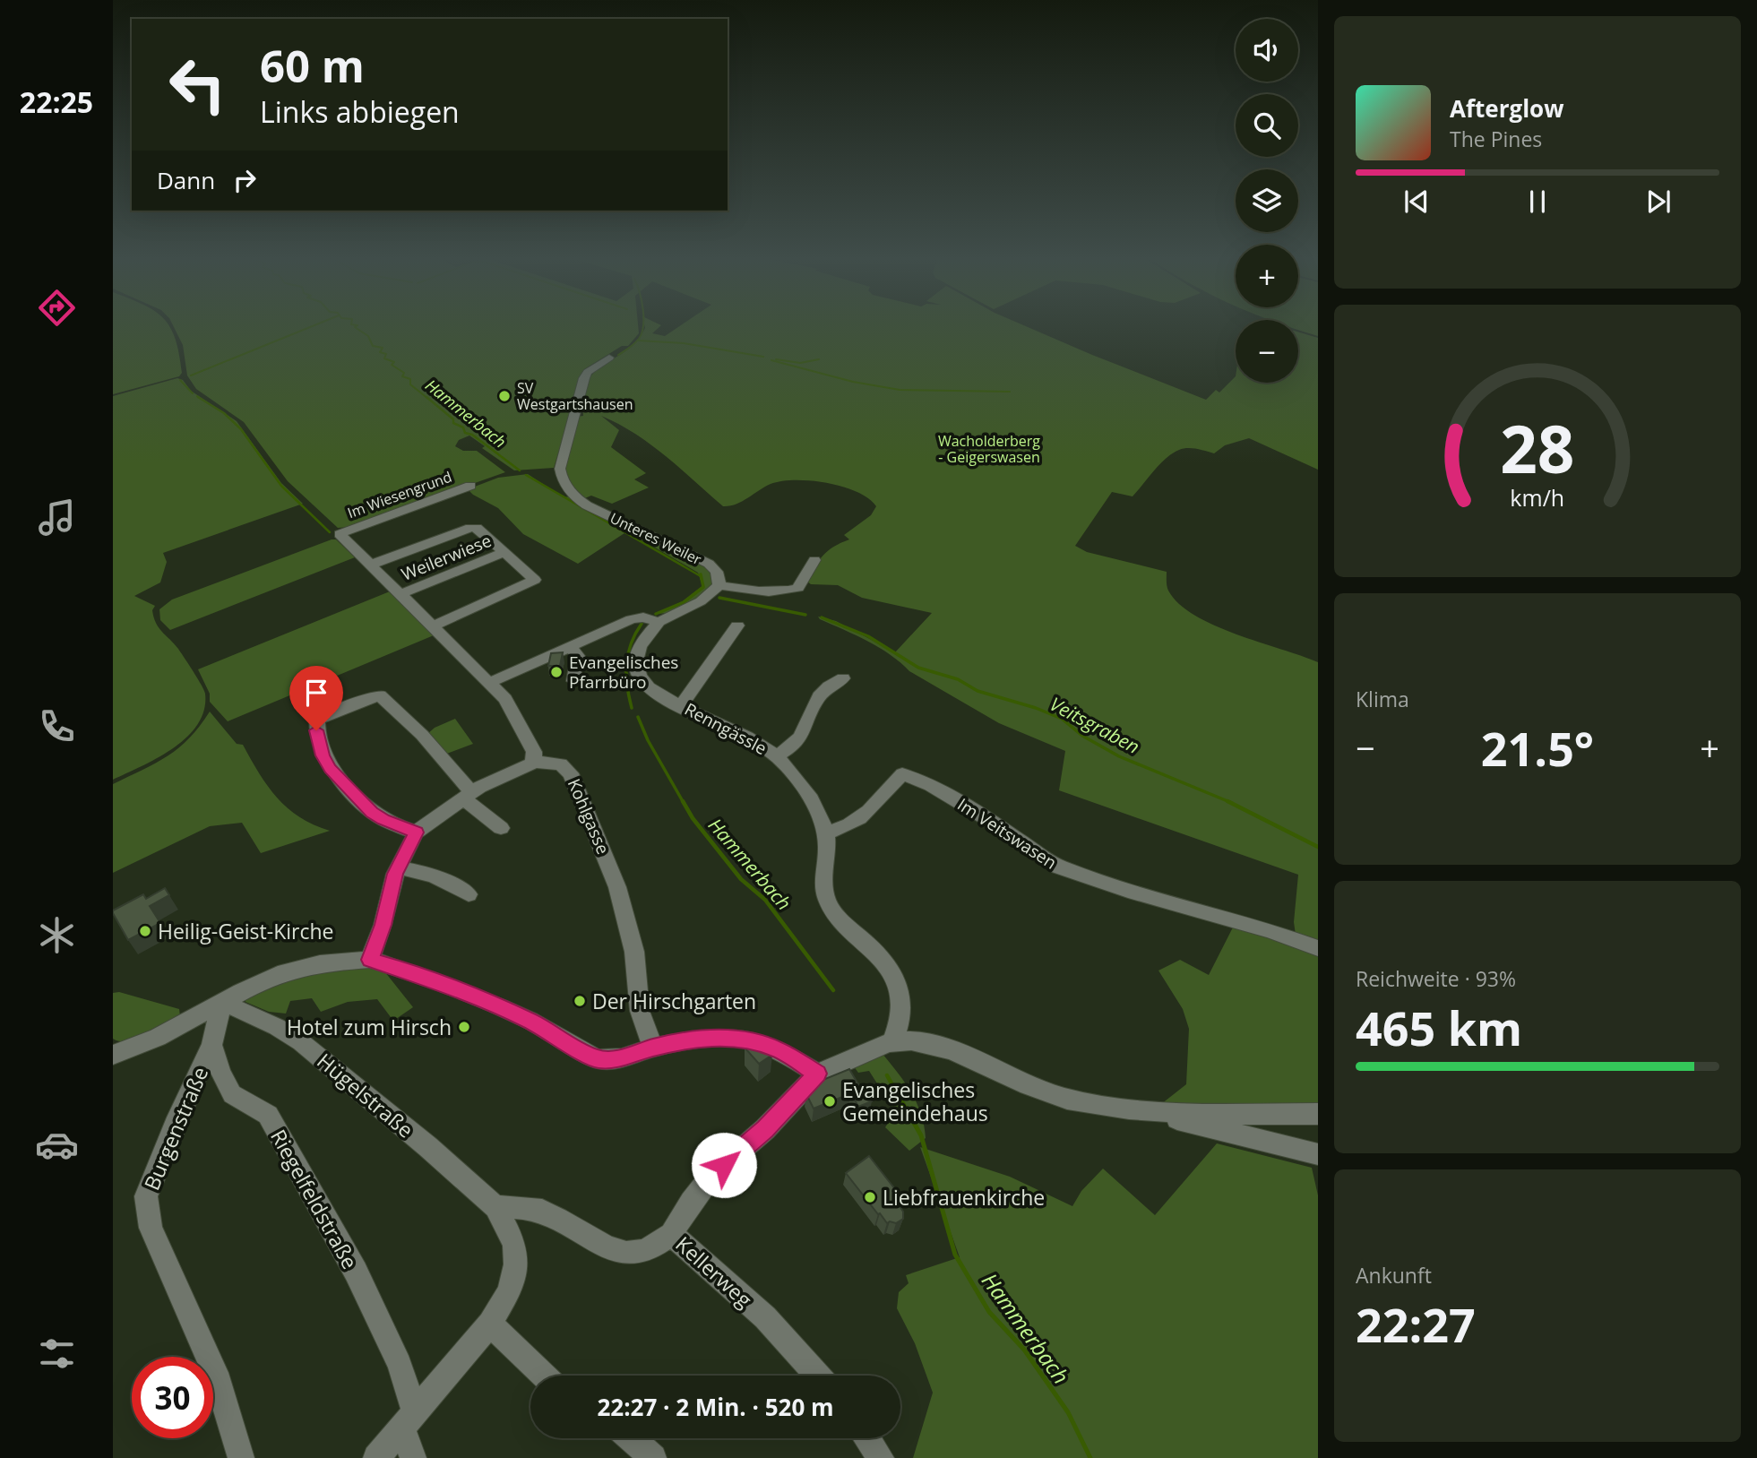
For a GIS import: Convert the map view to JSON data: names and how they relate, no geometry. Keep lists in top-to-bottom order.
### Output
{
  "streets": {
    "street": [
      "Im Wiesengrund",
      "Unteres Weiler",
      "Weilerwiese",
      "Renngässle",
      "Kohlgasse",
      "Im Veitswasen",
      "Hügelstraße",
      "Burgenstraße",
      "Riegelfeldstraße",
      "Kellerweg"
    ]
  },
  "crossings": [
    ["Renngässle", "Im Veitswasen"],
    ["Hügelstraße", "Riegelfeldstraße"],
    ["Burgenstraße", "Riegelfeldstraße"]
  ],
  "water": ["Hammerbach", "Veitsgraben"],
  "parks": ["Wacholderberg - Geigerswasen"],
  "places": [
    "SV Westgartshausen",
    "Evangelisches Pfarrbüro",
    "Heilig-Geist-Kirche",
    "Der Hirschgarten",
    "Hotel zum Hirsch",
    "Evangelisches Gemeindehaus",
    "Liebfrauenkirche"
  ],
  "page": {
    "tabs": "22:25",
    "map_buttons": ["+", "−"],
    "turn": ["60 m", "Links abbiegen"],
    "song": ["Afterglow", "The Pines"],
    "then": "Dann",
    "tile": [
      "Klima",
      ["Reichweite · 93%", "465 km"],
      ["Ankunft", "22:27"]
    ],
    "heat": ["−", "21.5°", "+"],
    "limit": "30",
    "trip": "22:27 · 2 Min. · 520 m",
    "gauge": ["28", "km/h"]
  }
}
